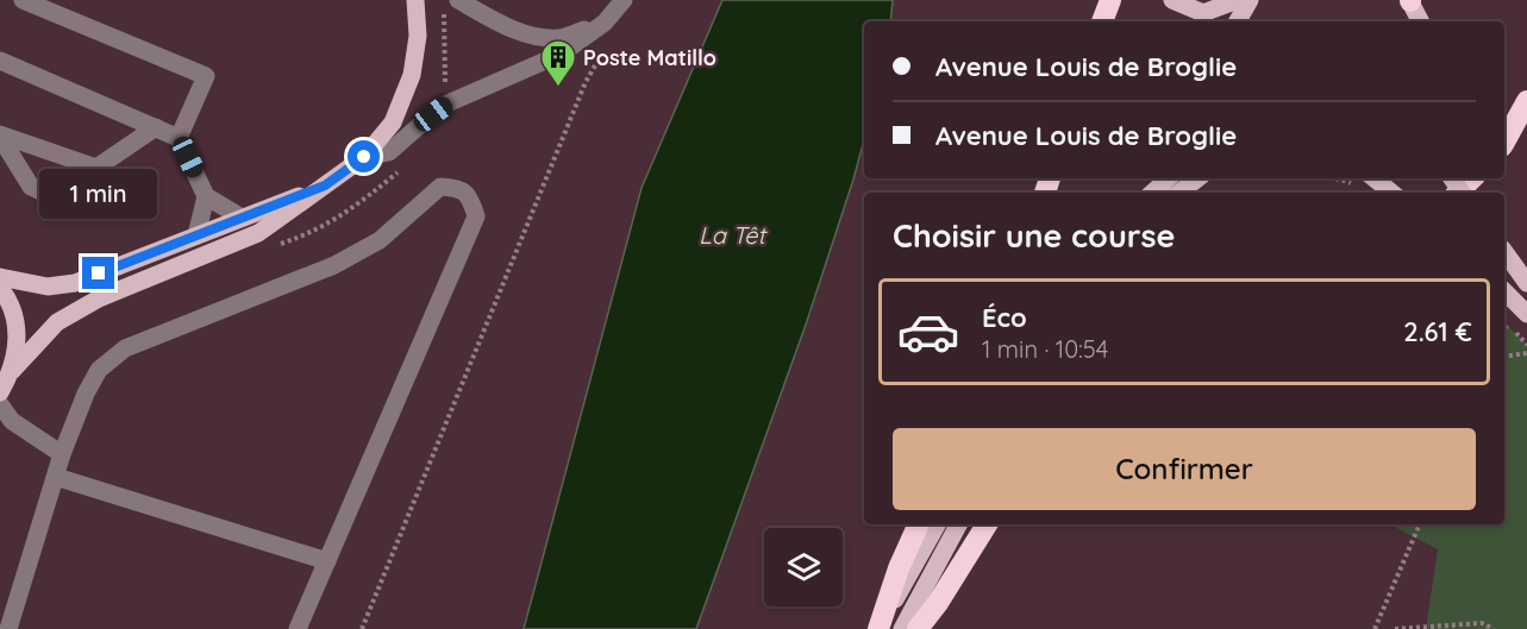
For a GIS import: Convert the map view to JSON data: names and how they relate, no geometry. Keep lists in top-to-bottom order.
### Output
{
  "water": ["La Têt"],
  "places": {
    "building": ["Poste Matillo"]
  },
  "page": {
    "banner": ["Avenue Louis de Broglie", "Avenue Louis de Broglie"],
    "bubble": "1 min",
    "heading": "Choisir une course",
    "list": [
      {
        "name": "Éco",
        "note": "1 min · 10:54",
        "value": "2.61 €"
      }
    ],
    "buttons": "Confirmer"
  }
}
